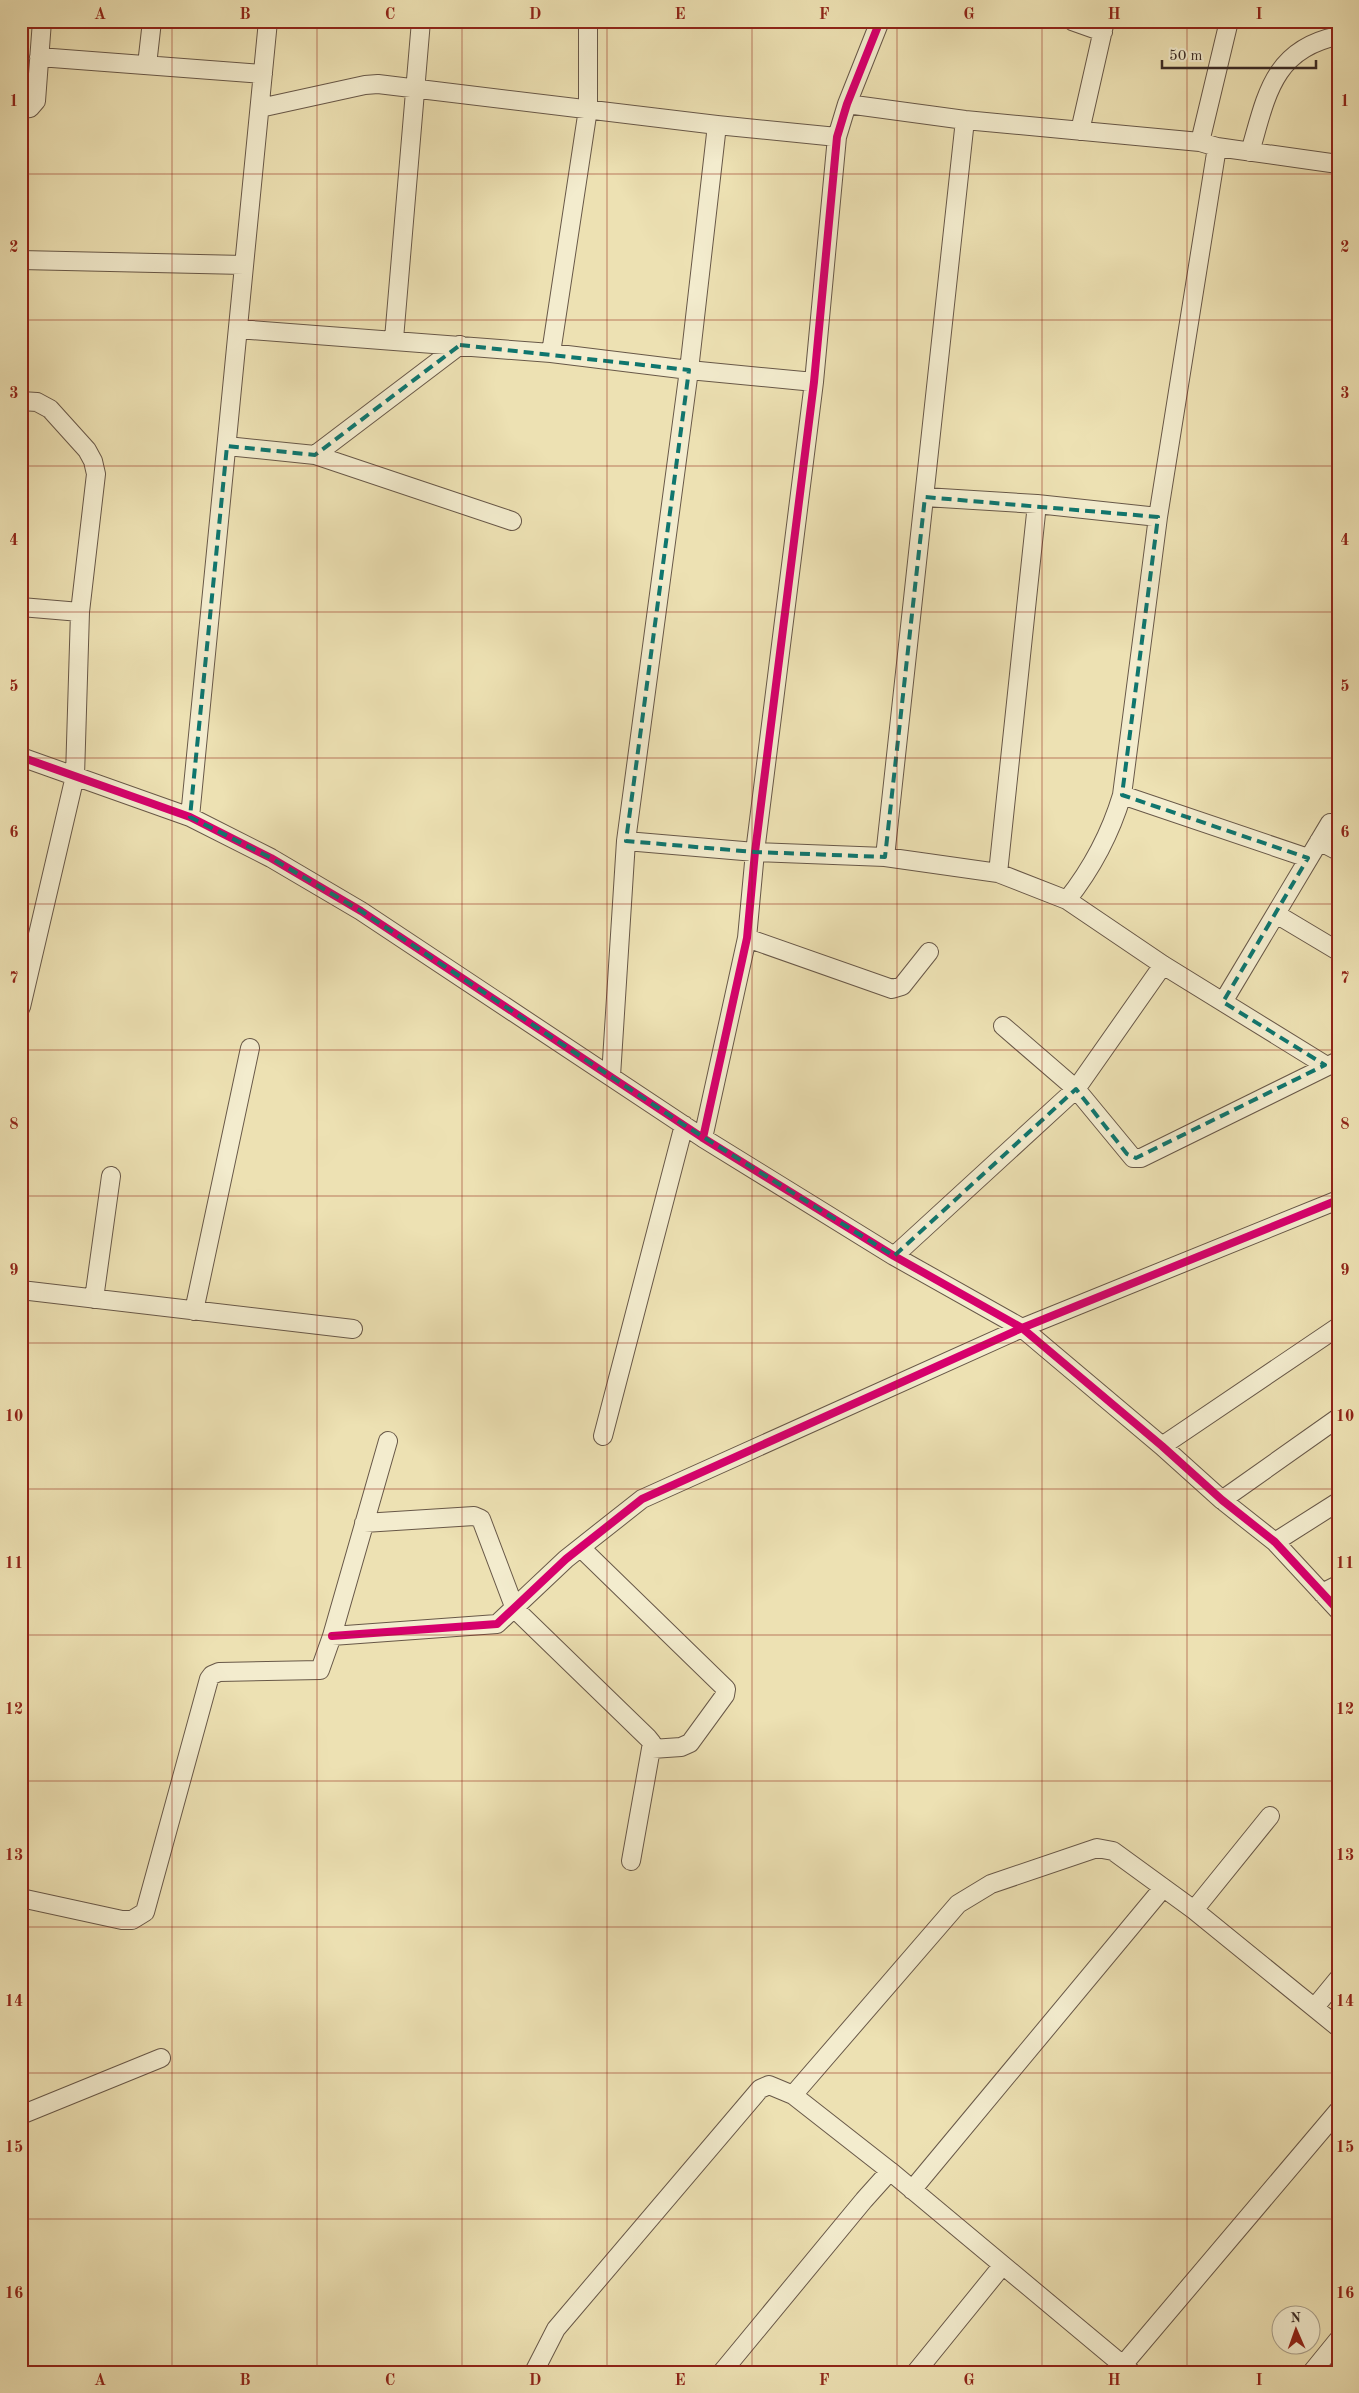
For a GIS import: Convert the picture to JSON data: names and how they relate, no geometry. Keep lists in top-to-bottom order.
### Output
{
  "scale_bar": "50 m",
  "north": "top",
  "grid": {
    "columns": [
      "A",
      "B",
      "C",
      "D",
      "E",
      "F",
      "G",
      "H",
      "I"
    ],
    "rows": [
      "1",
      "2",
      "3",
      "4",
      "5",
      "6",
      "7",
      "8",
      "9",
      "10",
      "11",
      "12",
      "13",
      "14",
      "15",
      "16"
    ]
  }
}
